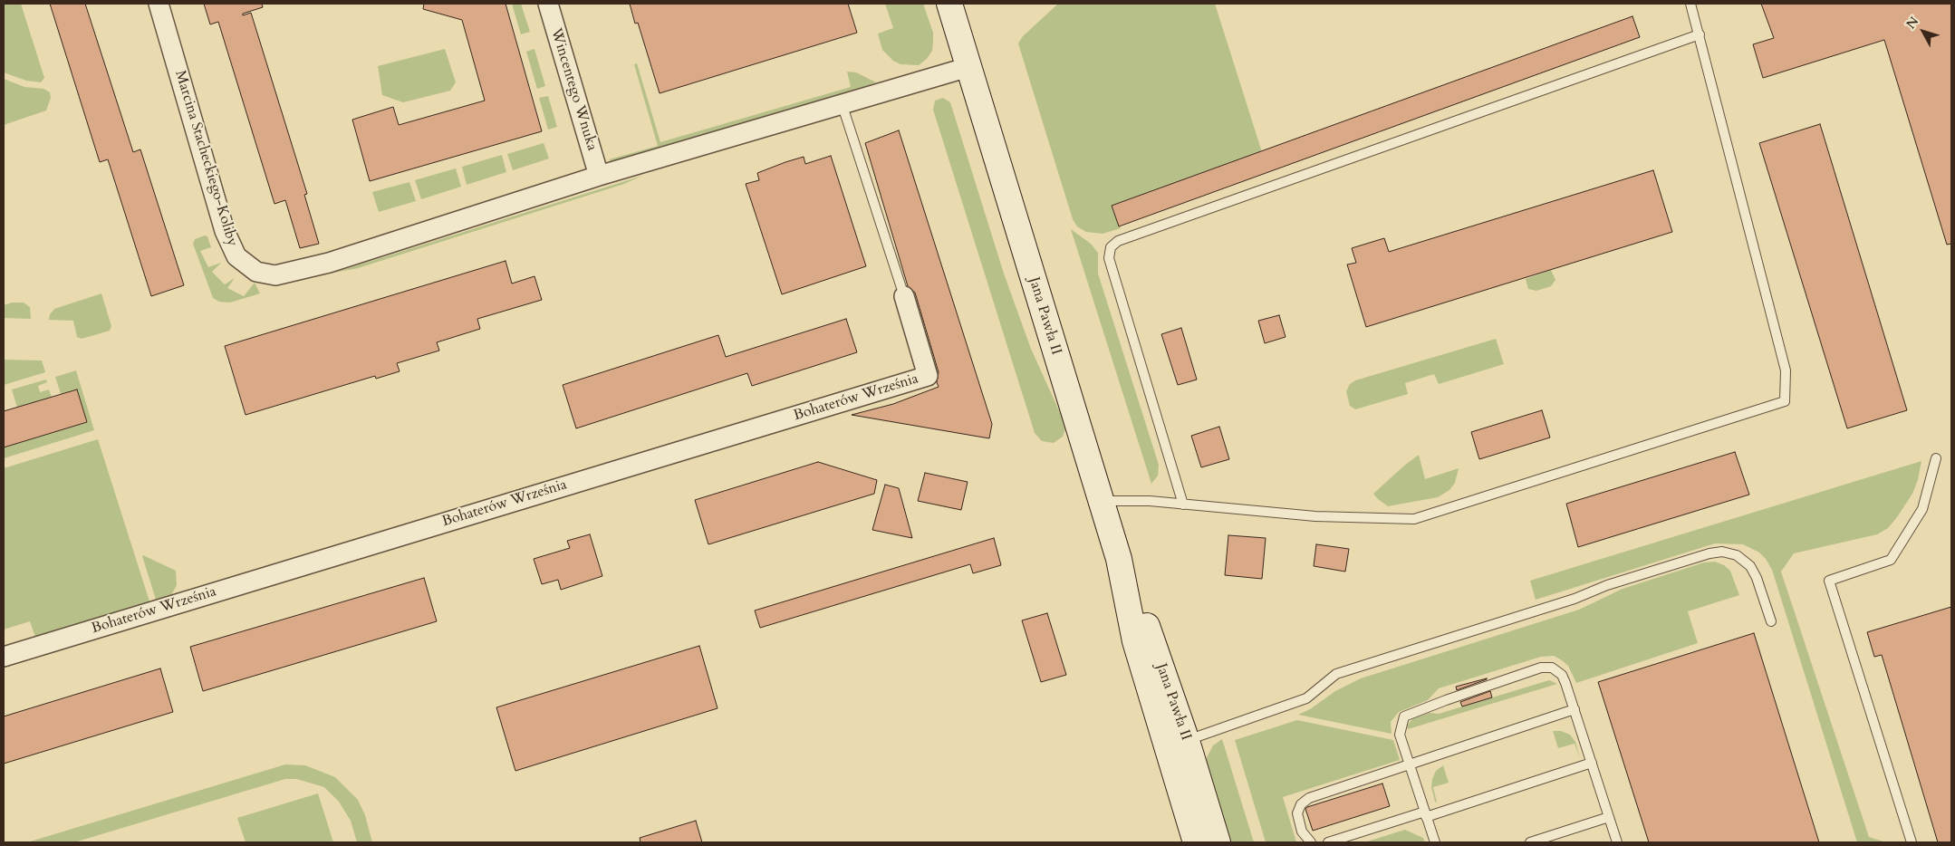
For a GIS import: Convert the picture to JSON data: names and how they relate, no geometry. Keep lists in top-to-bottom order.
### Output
{
  "streets": {
    "main road": ["Jana Pawła II"],
    "street": ["Wincentego Wnuka", "Marcina Stacheckiego-Koliby", "Bohaterów Września"]
  },
  "crossings": [
    ["Wincentego Wnuka", "Marcina Stacheckiego-Koliby"],
    ["Marcina Stacheckiego-Koliby", "Jana Pawła II"]
  ],
  "north": "top left"
}
